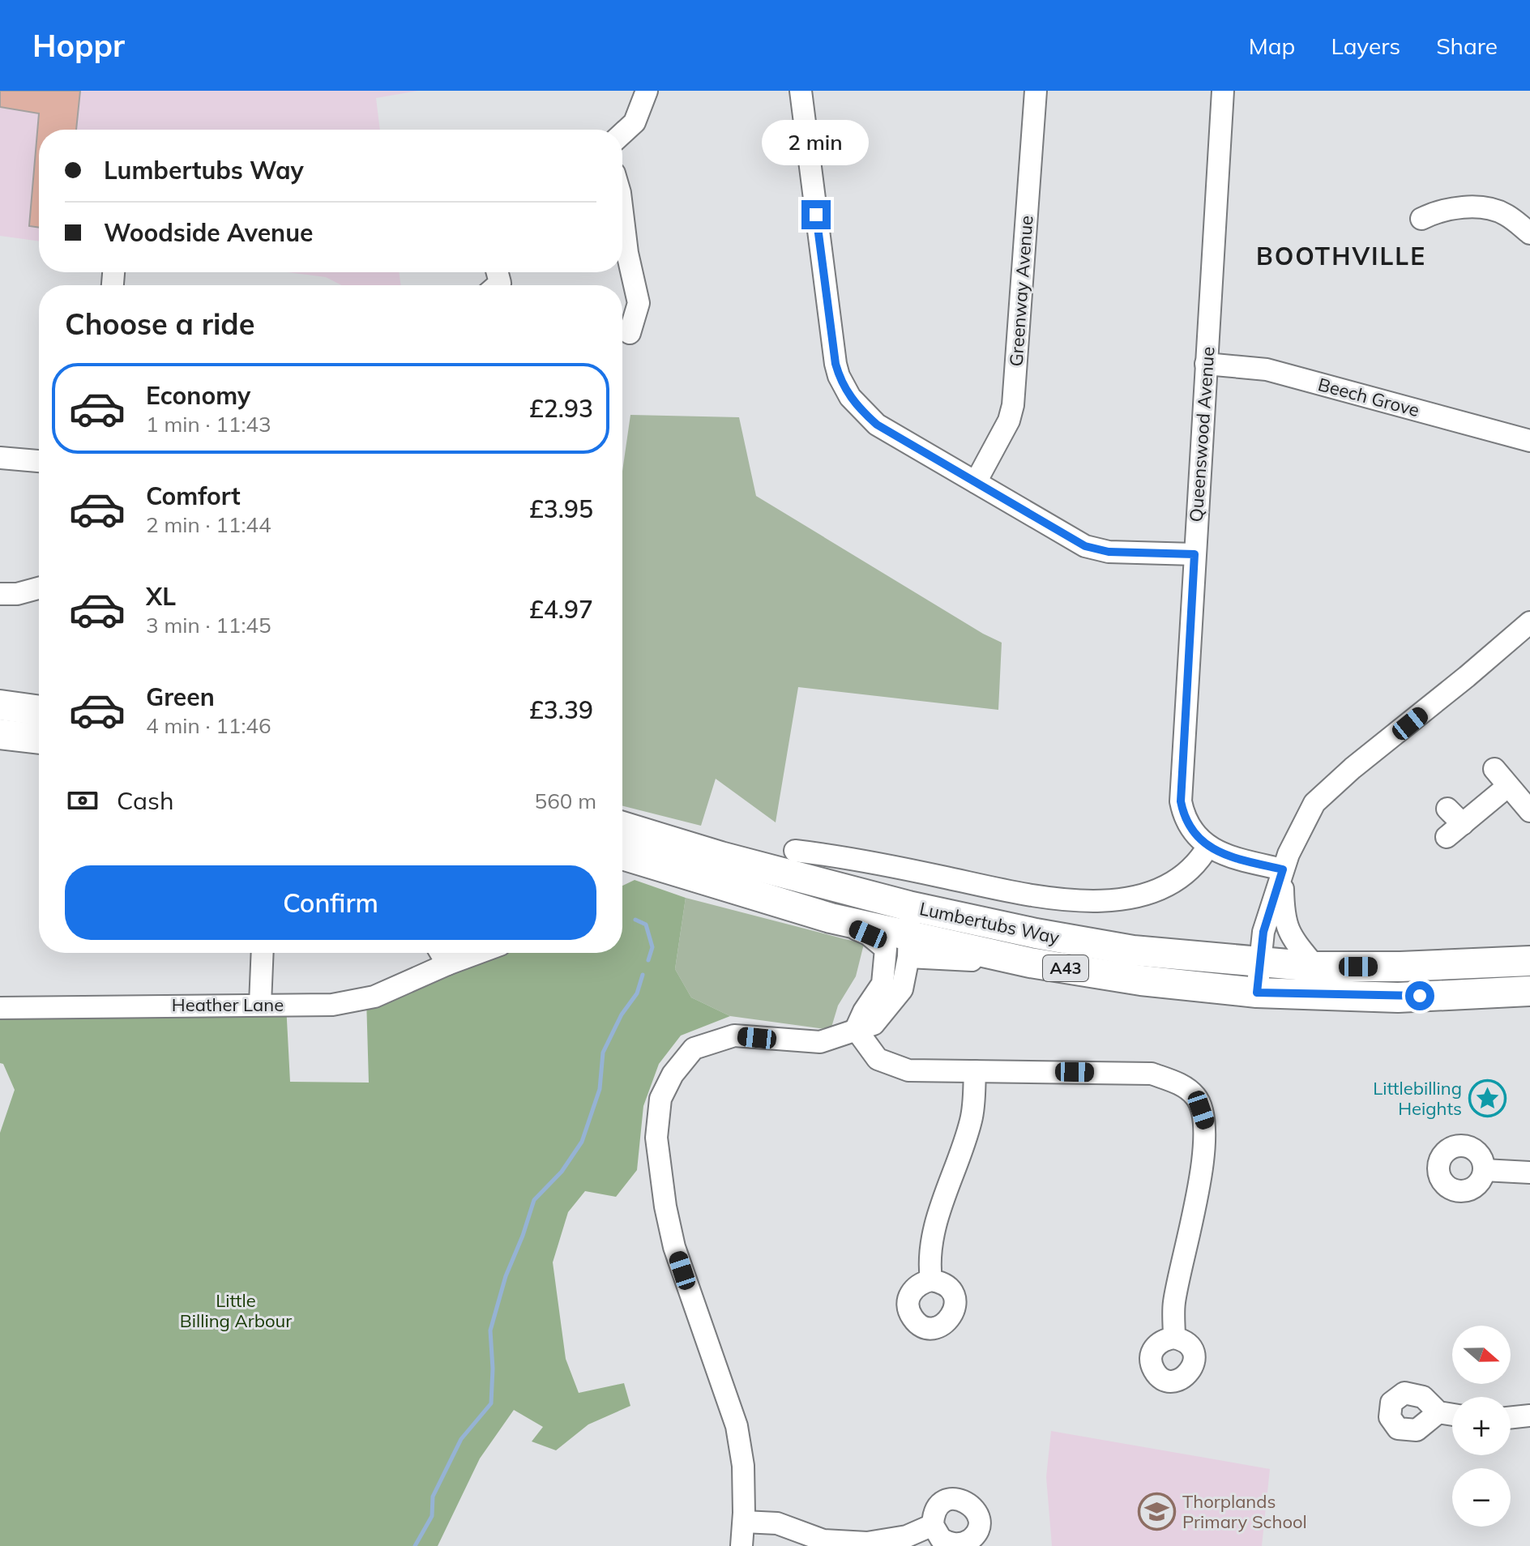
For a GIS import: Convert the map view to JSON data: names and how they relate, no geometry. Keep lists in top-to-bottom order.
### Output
{
  "streets": {
    "highway": ["Lumbertubs Way", "A43"],
    "street": [
      "Greenway Avenue",
      "Beech Grove",
      "Queenswood Avenue",
      "Heather Lane"
    ]
  },
  "crossings": [
    ["Beech Grove", "Queenswood Avenue"],
    ["Queenswood Avenue", "Lumbertubs Way"]
  ],
  "districts": ["BOOTHVILLE"],
  "parks": ["Little Billing Arbour"],
  "places": {
    "place": ["Littlebilling Heights"],
    "school or university": ["Thorplands Primary School"]
  },
  "north": "right",
  "page": {
    "header": "Hoppr",
    "nav": ["Map", "Layers", "Share"],
    "bubble": "2 min",
    "banner": ["Lumbertubs Way", "Woodside Avenue"],
    "heading": "Choose a ride",
    "list": [
      {
        "name": "Economy",
        "note": "1 min · 11:43",
        "value": "£2.93"
      },
      {
        "name": "Comfort",
        "note": "2 min · 11:44",
        "value": "£3.95"
      },
      {
        "name": "XL",
        "note": "3 min · 11:45",
        "value": "£4.97"
      },
      {
        "name": "Green",
        "note": "4 min · 11:46",
        "value": "£3.39"
      }
    ],
    "pay": ["Cash", "560 m"],
    "buttons": "Confirm",
    "map_buttons": ["+", "−"]
  }
}
